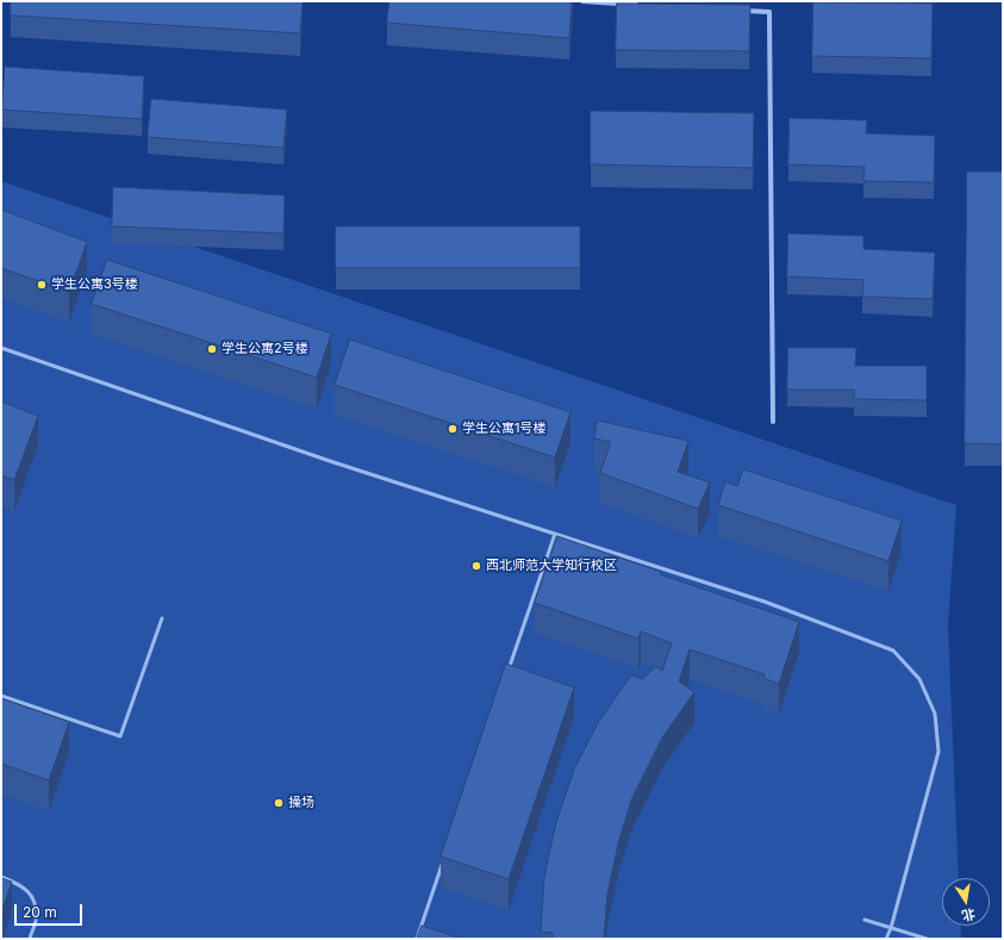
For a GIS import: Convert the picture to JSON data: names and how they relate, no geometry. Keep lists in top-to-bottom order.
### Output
{
  "places": [
    "学生公寓3号楼",
    "学生公寓2号楼",
    "学生公寓1号楼",
    "西北师范大学知行校区",
    "操场"
  ],
  "scale_bar": "20 m",
  "north": "bottom"
}
